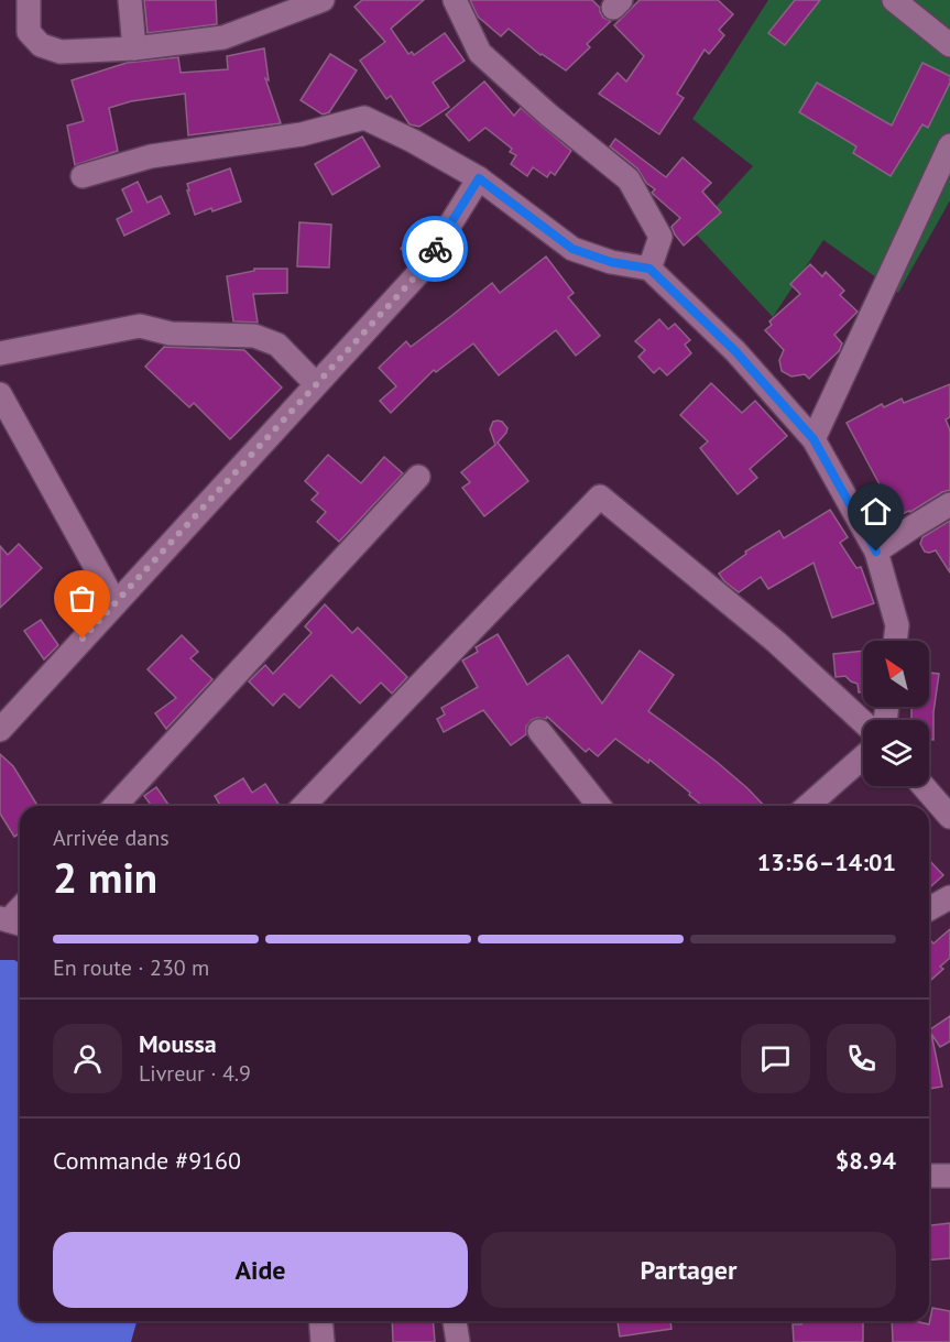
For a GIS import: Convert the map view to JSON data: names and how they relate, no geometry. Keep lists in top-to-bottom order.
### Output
{
  "north": "top left",
  "page": {
    "heading": ["2 min", "Arrivée dans", "13:56–14:01"],
    "panel": [
      "Moussa",
      "Livreur · 4.9",
      "Commande #9160",
      "$8.94"
    ],
    "bar": "En route · 230 m",
    "buttons": ["Aide", "Partager"]
  }
}
